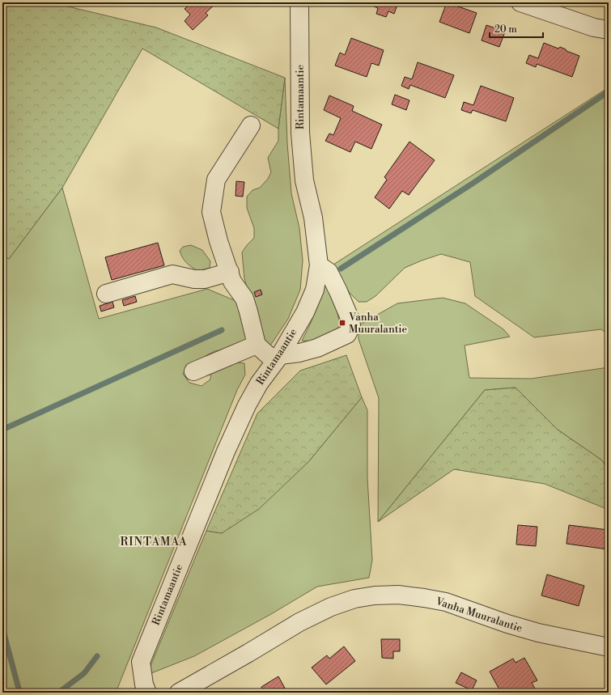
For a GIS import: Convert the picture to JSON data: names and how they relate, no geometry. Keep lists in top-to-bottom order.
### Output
{
  "streets": {
    "street": ["Rintamaantie", "Vanha Muuralantie"]
  },
  "districts": ["RINTAMAA"],
  "places": {
    "transit": ["Vanha Muuralantie"]
  },
  "scale_bar": "20 m"
}
